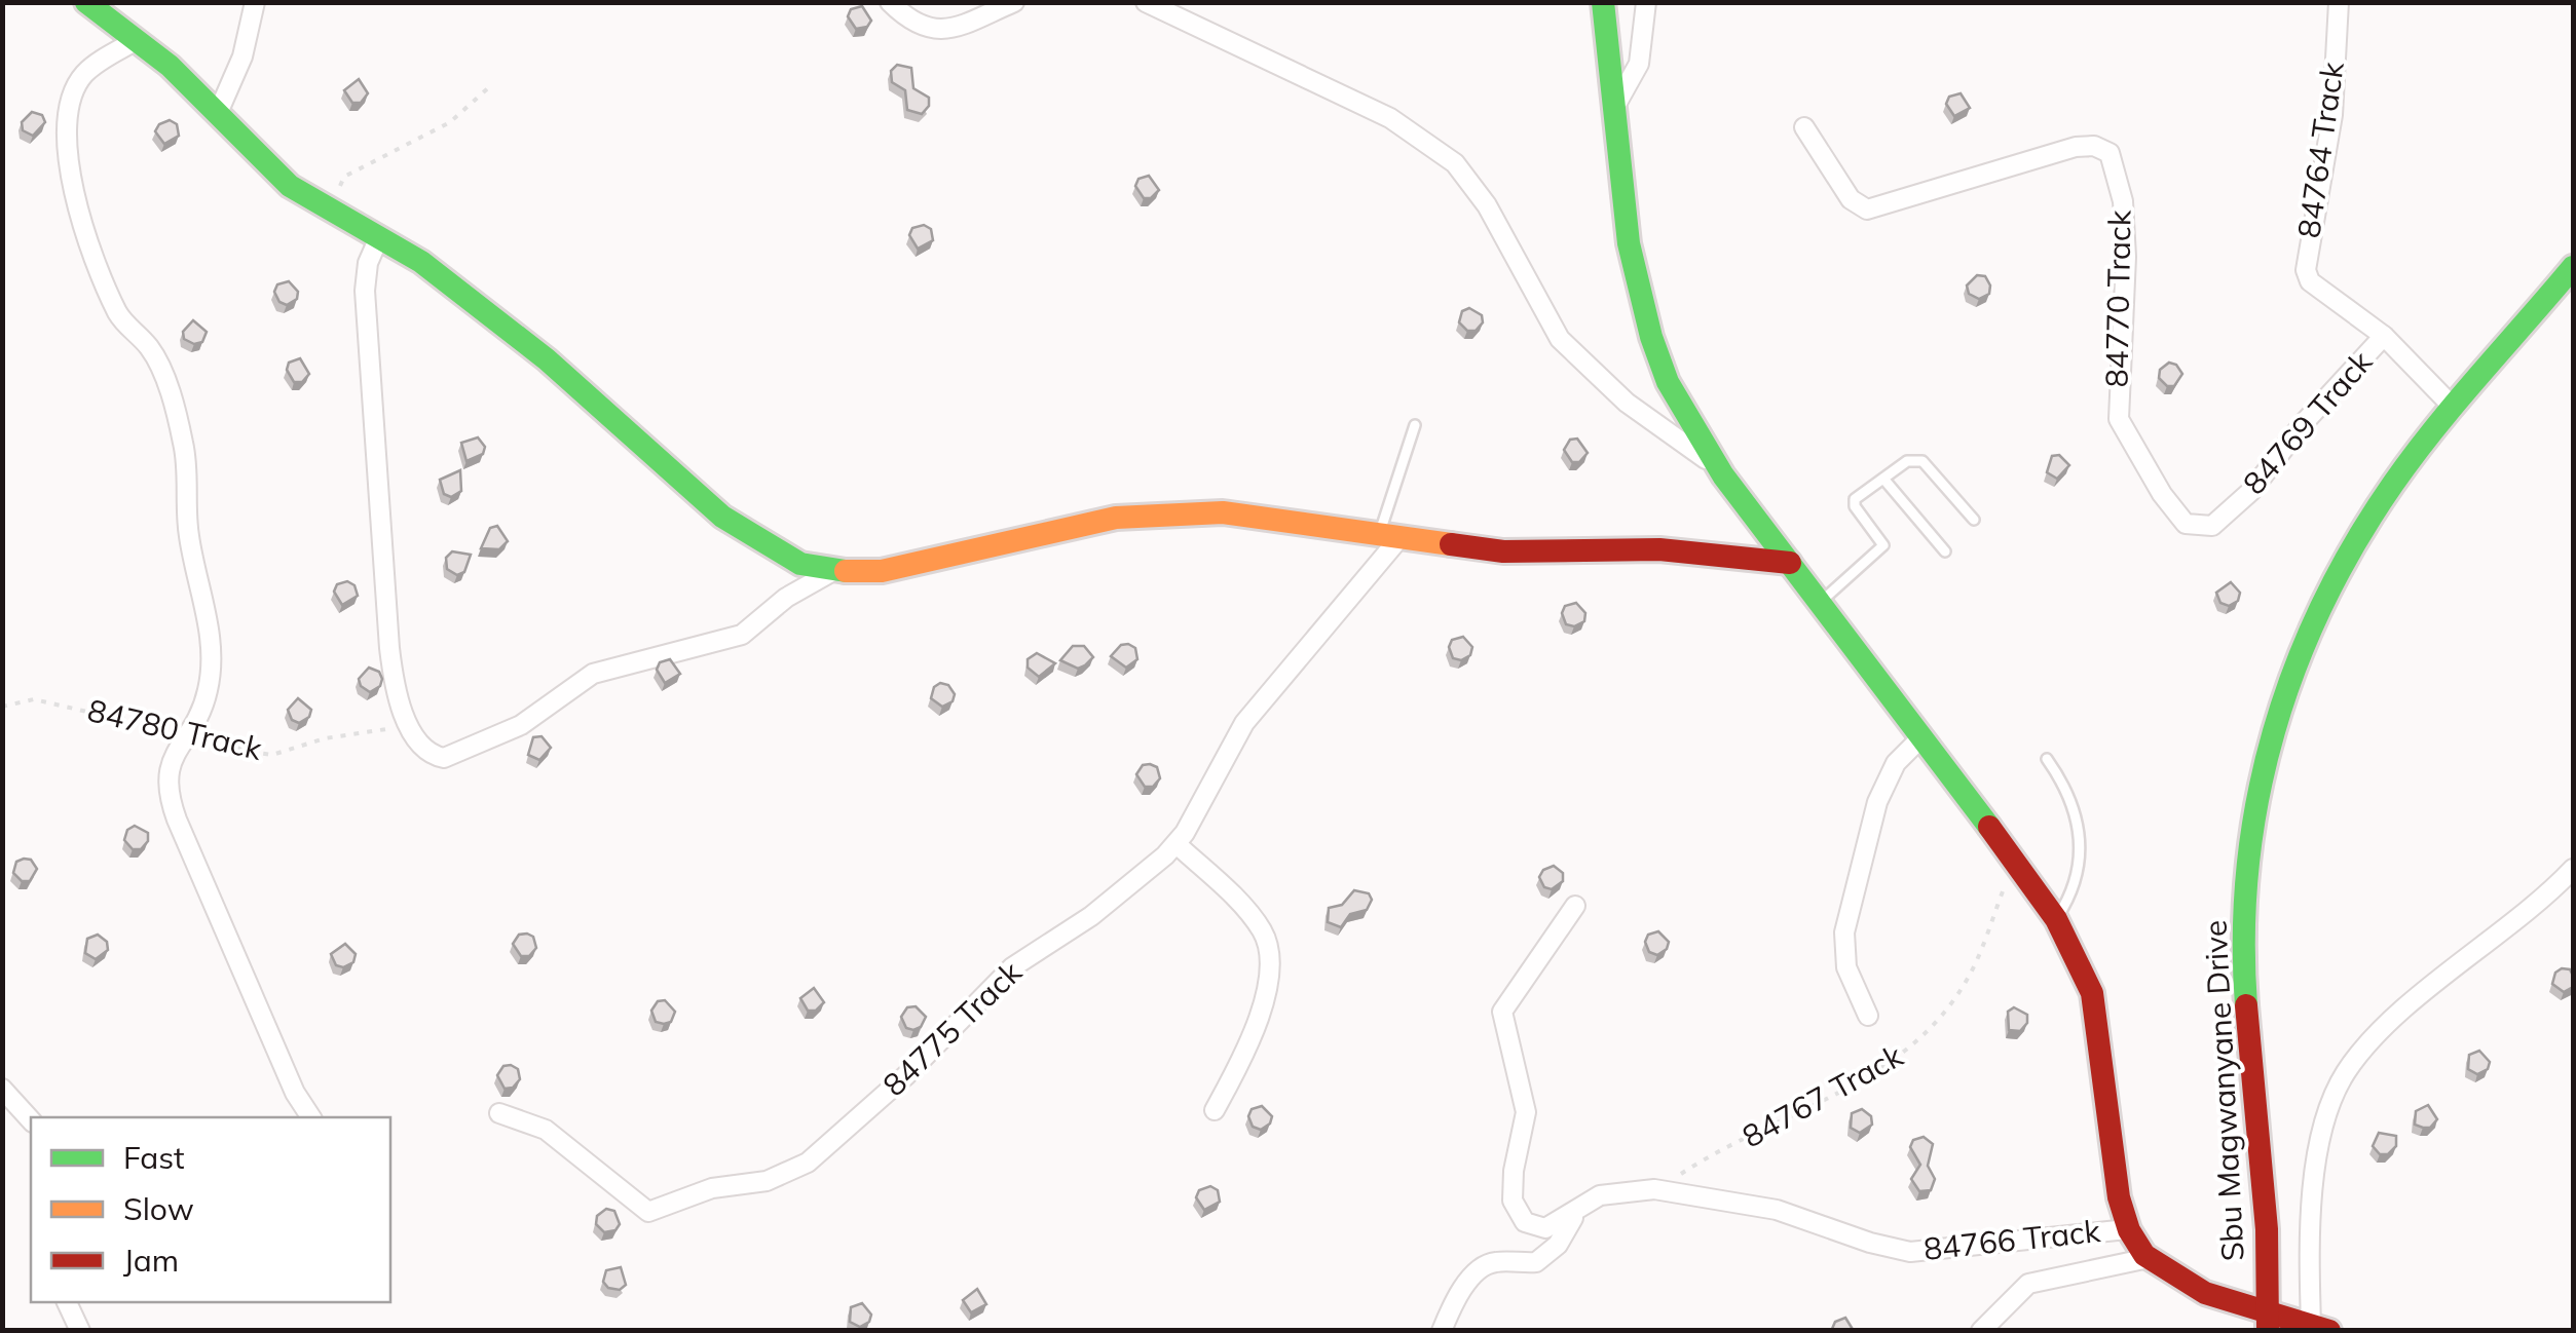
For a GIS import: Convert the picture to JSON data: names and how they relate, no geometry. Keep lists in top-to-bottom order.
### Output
{
  "streets": {
    "street": [
      "84764 Track",
      "84770 Track",
      "84769 Track",
      "84775 Track",
      "Sbu Magwanyane Drive",
      "84766 Track"
    ],
    "path": ["84780 Track", "84767 Track"]
  },
  "crossings": [
    ["84764 Track", "84769 Track"],
    ["84770 Track", "84769 Track"],
    ["84769 Track", "Sbu Magwanyane Drive"],
    ["84767 Track", "84766 Track"]
  ],
  "legend": ["Fast", "Slow", "Jam"]
}
